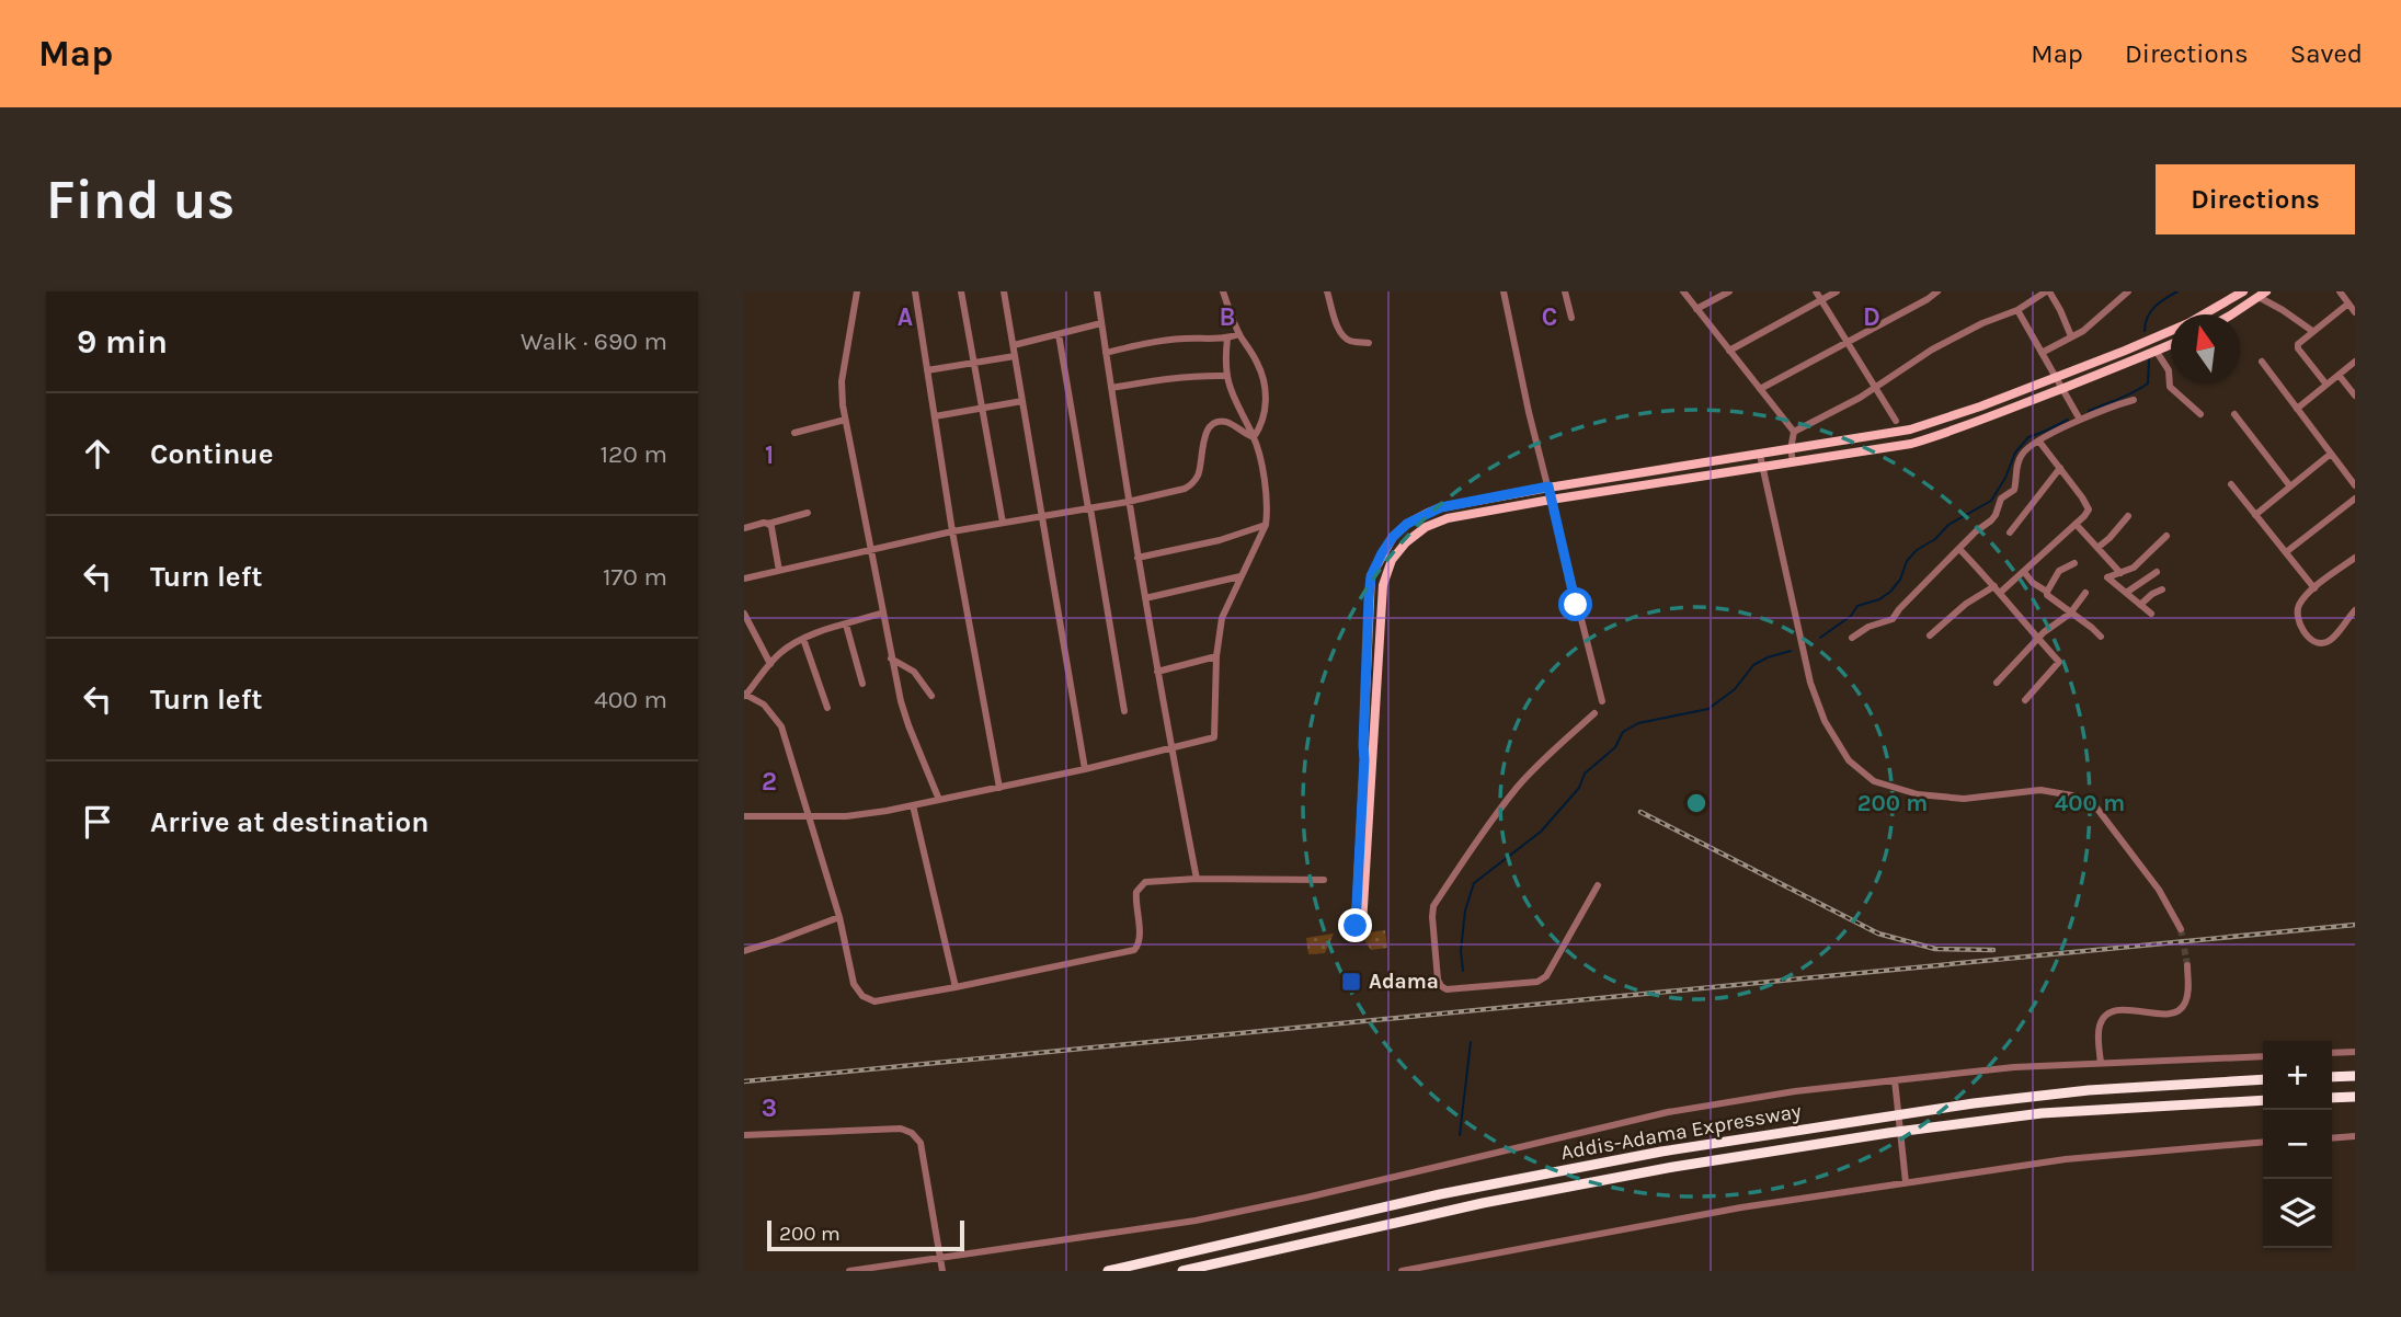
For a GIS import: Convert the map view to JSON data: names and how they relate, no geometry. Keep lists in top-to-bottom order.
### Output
{
  "streets": {
    "highway": ["Addis-Adama Expressway"]
  },
  "places": {
    "transit": ["Adama"]
  },
  "scale_bar": "200 m",
  "north": "top",
  "page": {
    "header": "Map",
    "nav": ["Map", "Directions", "Saved"],
    "buttons": "Directions",
    "title": "Find us",
    "heading": ["9 min", "Walk · 690 m"],
    "list": [
      ["Continue", "120 m"],
      ["Turn left", "170 m"],
      ["Turn left", "400 m"],
      "Arrive at destination"
    ],
    "map_buttons": ["+", "−"],
    "scale": "200 m"
  },
  "grid": {
    "columns": [
      "A",
      "B",
      "C",
      "D"
    ],
    "rows": ["1", "2", "3"]
  },
  "rings": ["200 m", "400 m"]
}
